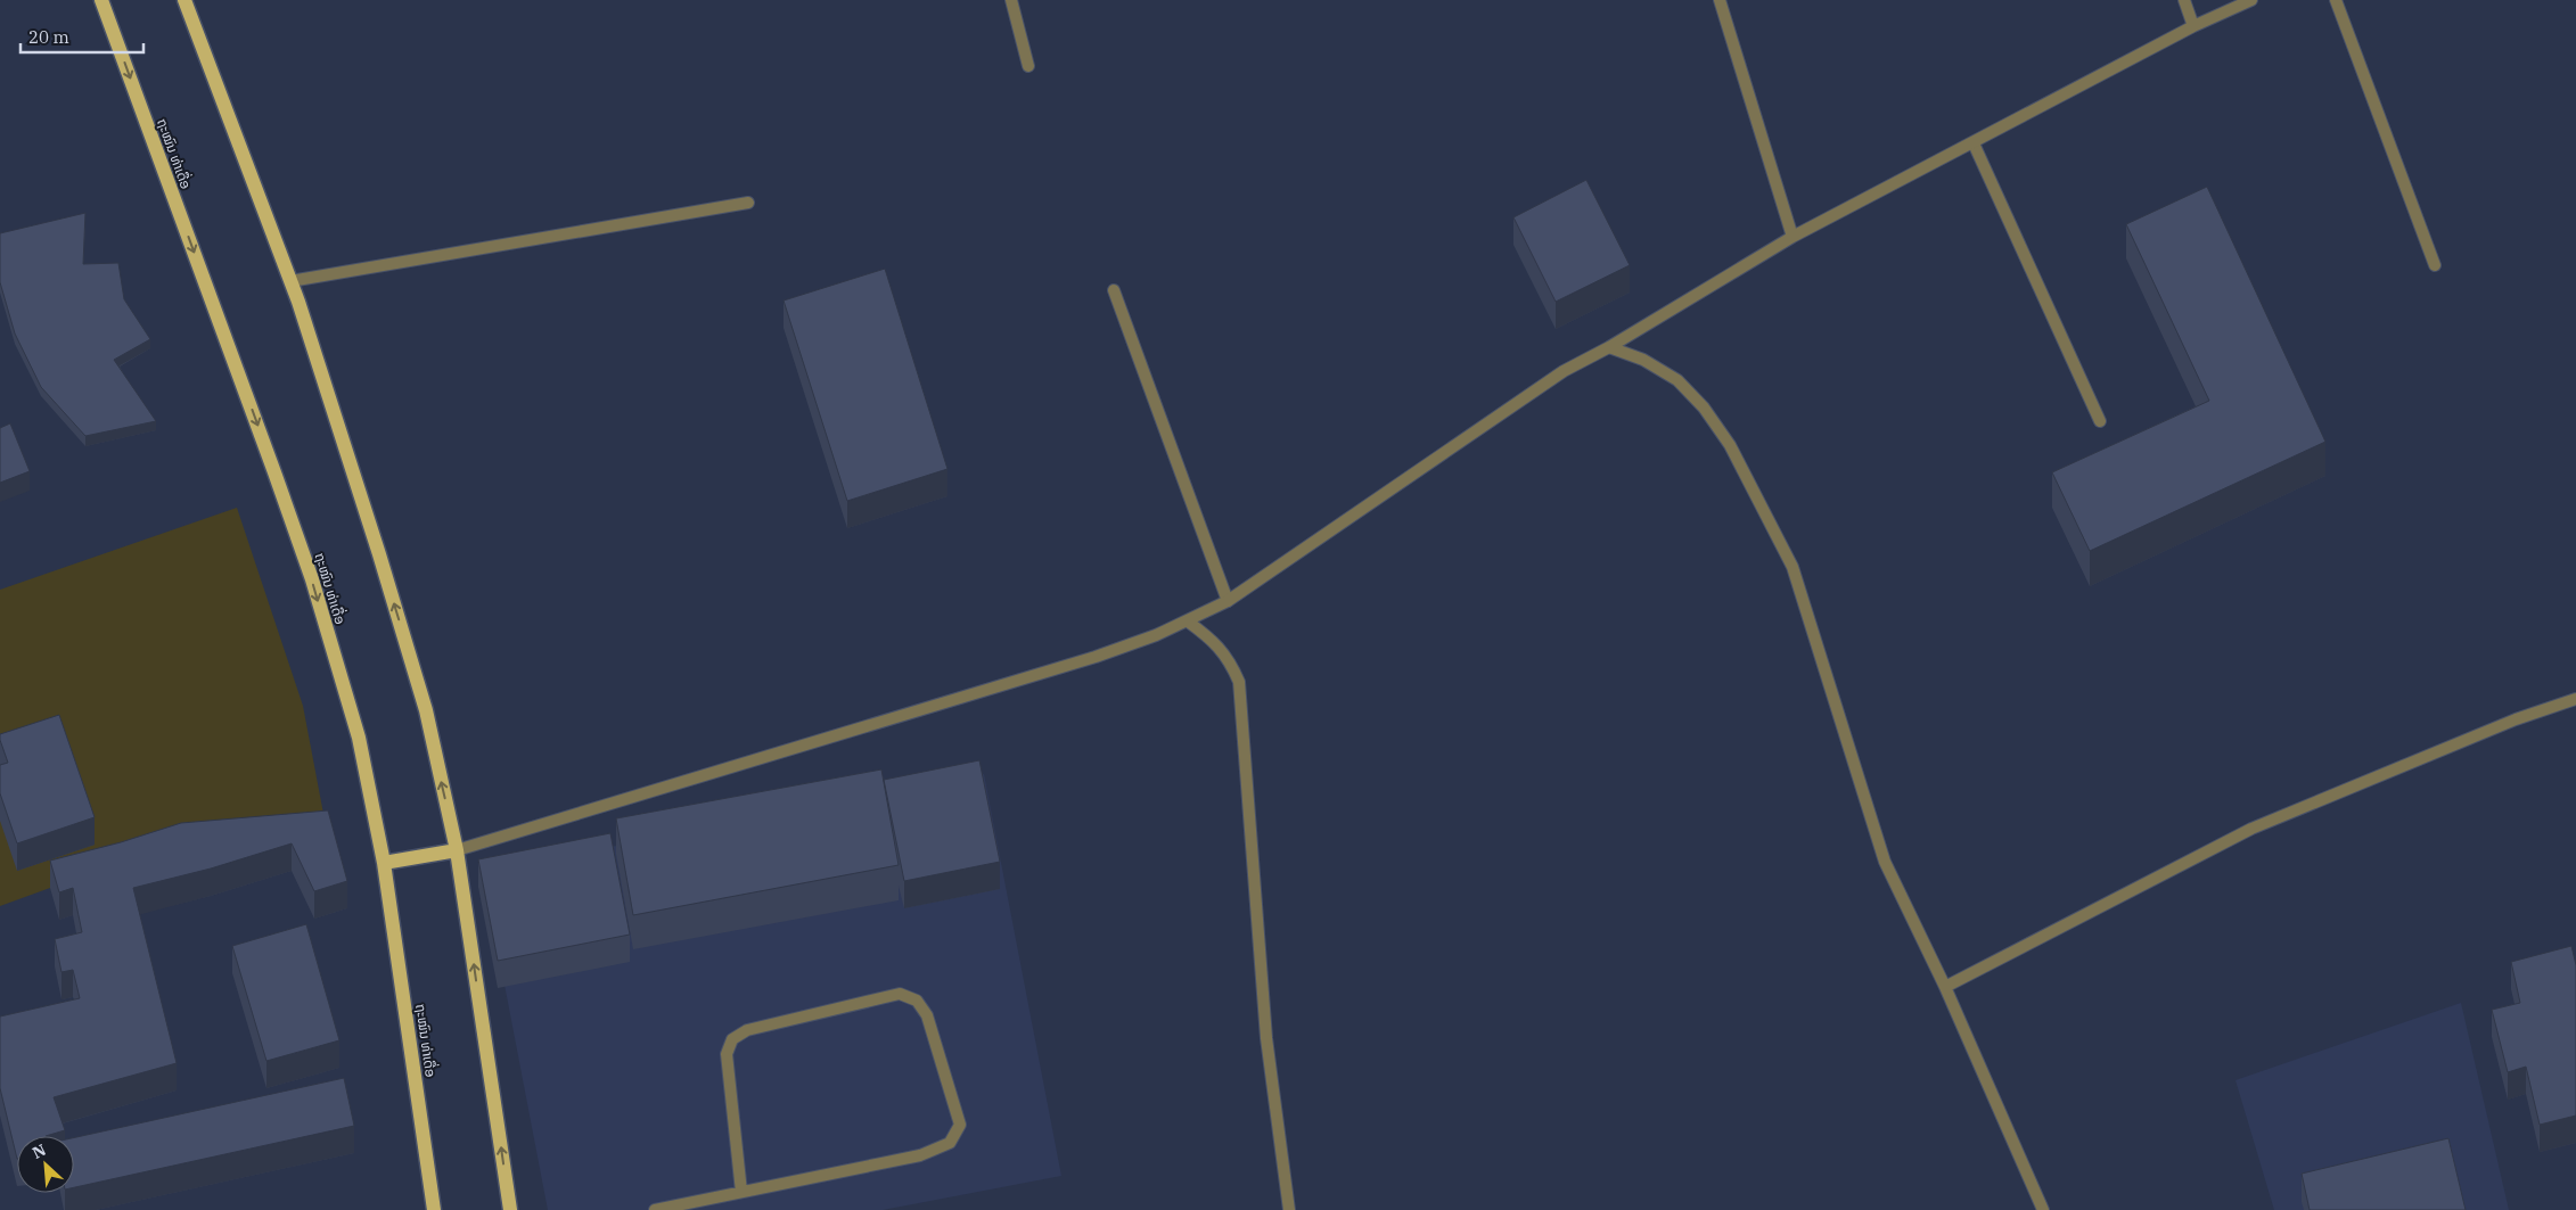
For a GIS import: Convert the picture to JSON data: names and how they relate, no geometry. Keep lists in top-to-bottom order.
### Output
{
  "streets": {
    "main road": ["ຖະໝົນ ທ່າເດື່ອ"]
  },
  "scale_bar": "20 m",
  "north": "top left"
}
